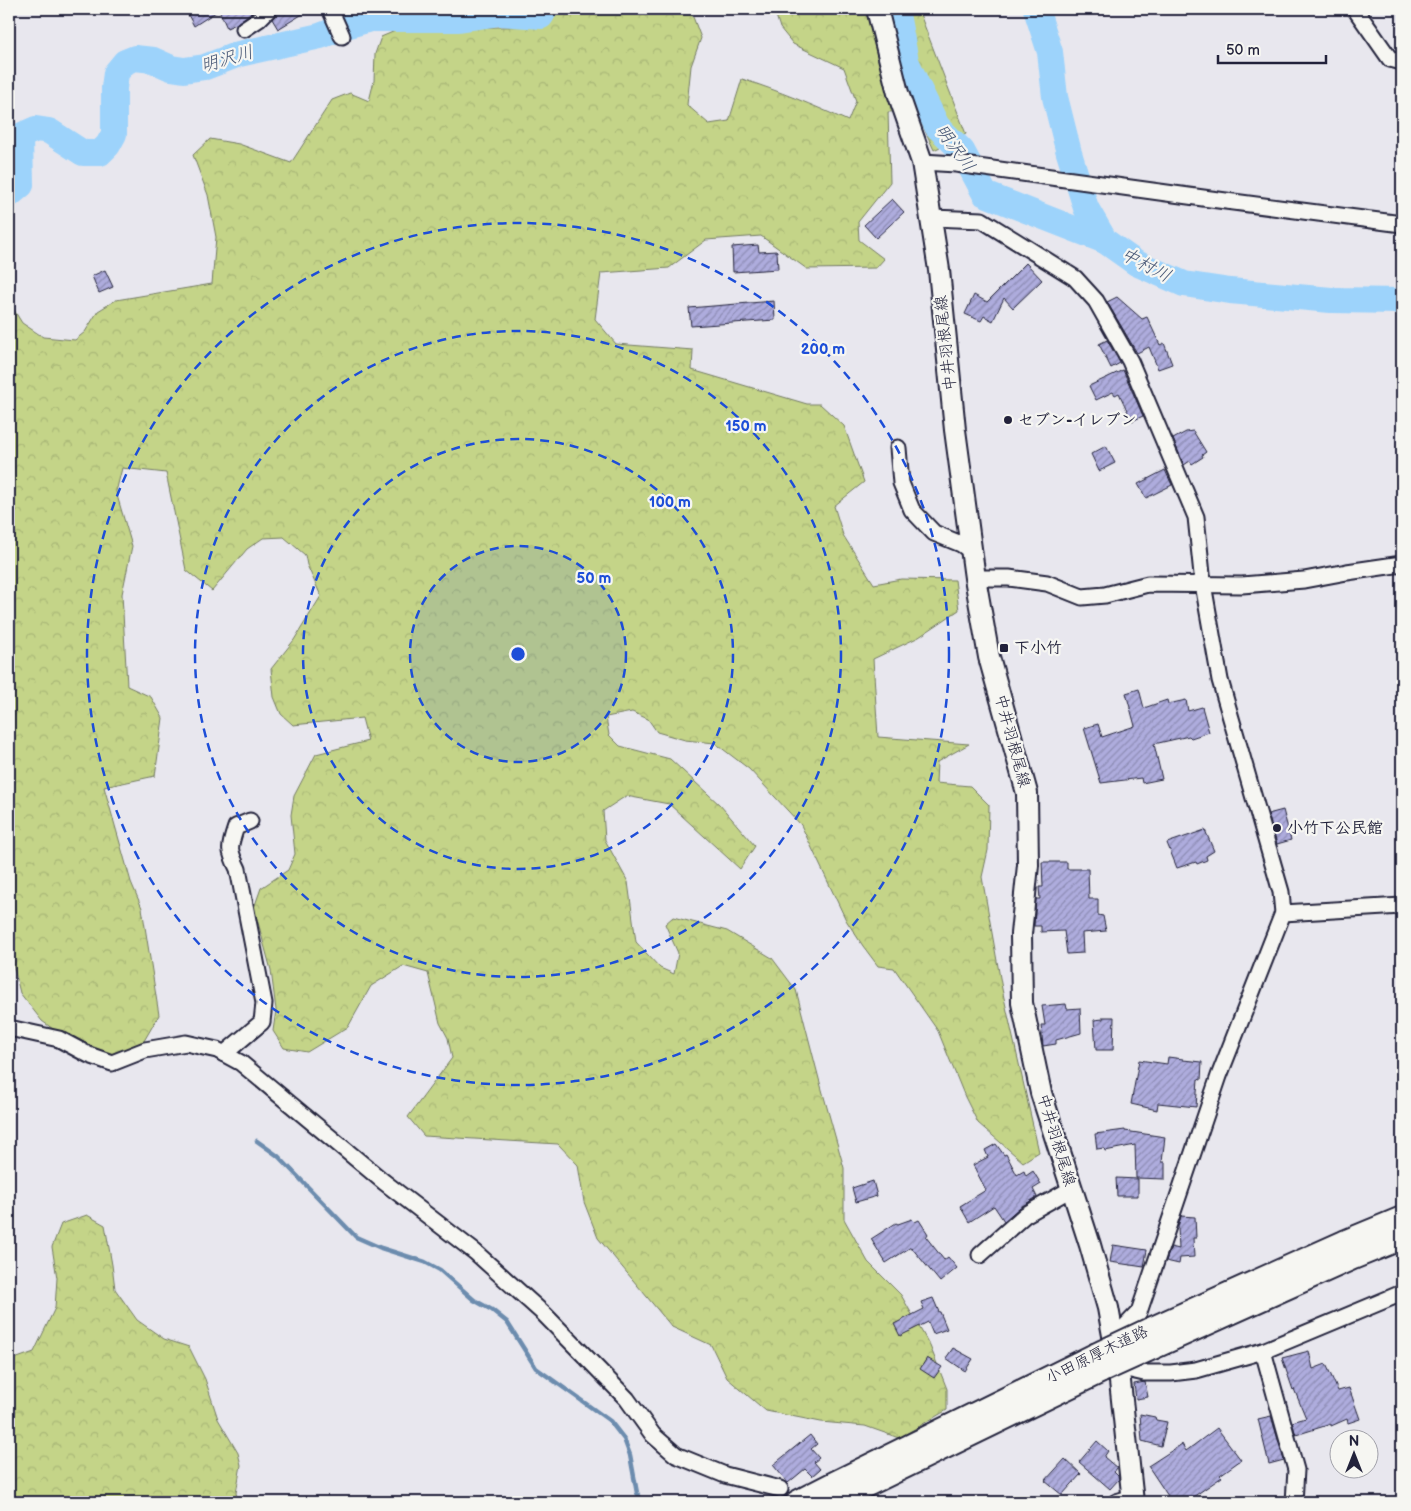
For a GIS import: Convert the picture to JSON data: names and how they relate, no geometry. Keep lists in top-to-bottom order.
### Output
{
  "streets": {
    "highway": ["小田原厚木道路"],
    "main road": ["中井羽根尾線"]
  },
  "crossings": [
    ["中井羽根尾線", "小田原厚木道路"]
  ],
  "water": ["明沢川", "中村川"],
  "places": {
    "other": ["セブン-イレブン", "小竹下公民館"],
    "transit": ["下小竹"]
  },
  "scale_bar": "50 m",
  "north": "top",
  "rings": [
    "200 m",
    "150 m",
    "100 m",
    "50 m"
  ]
}
